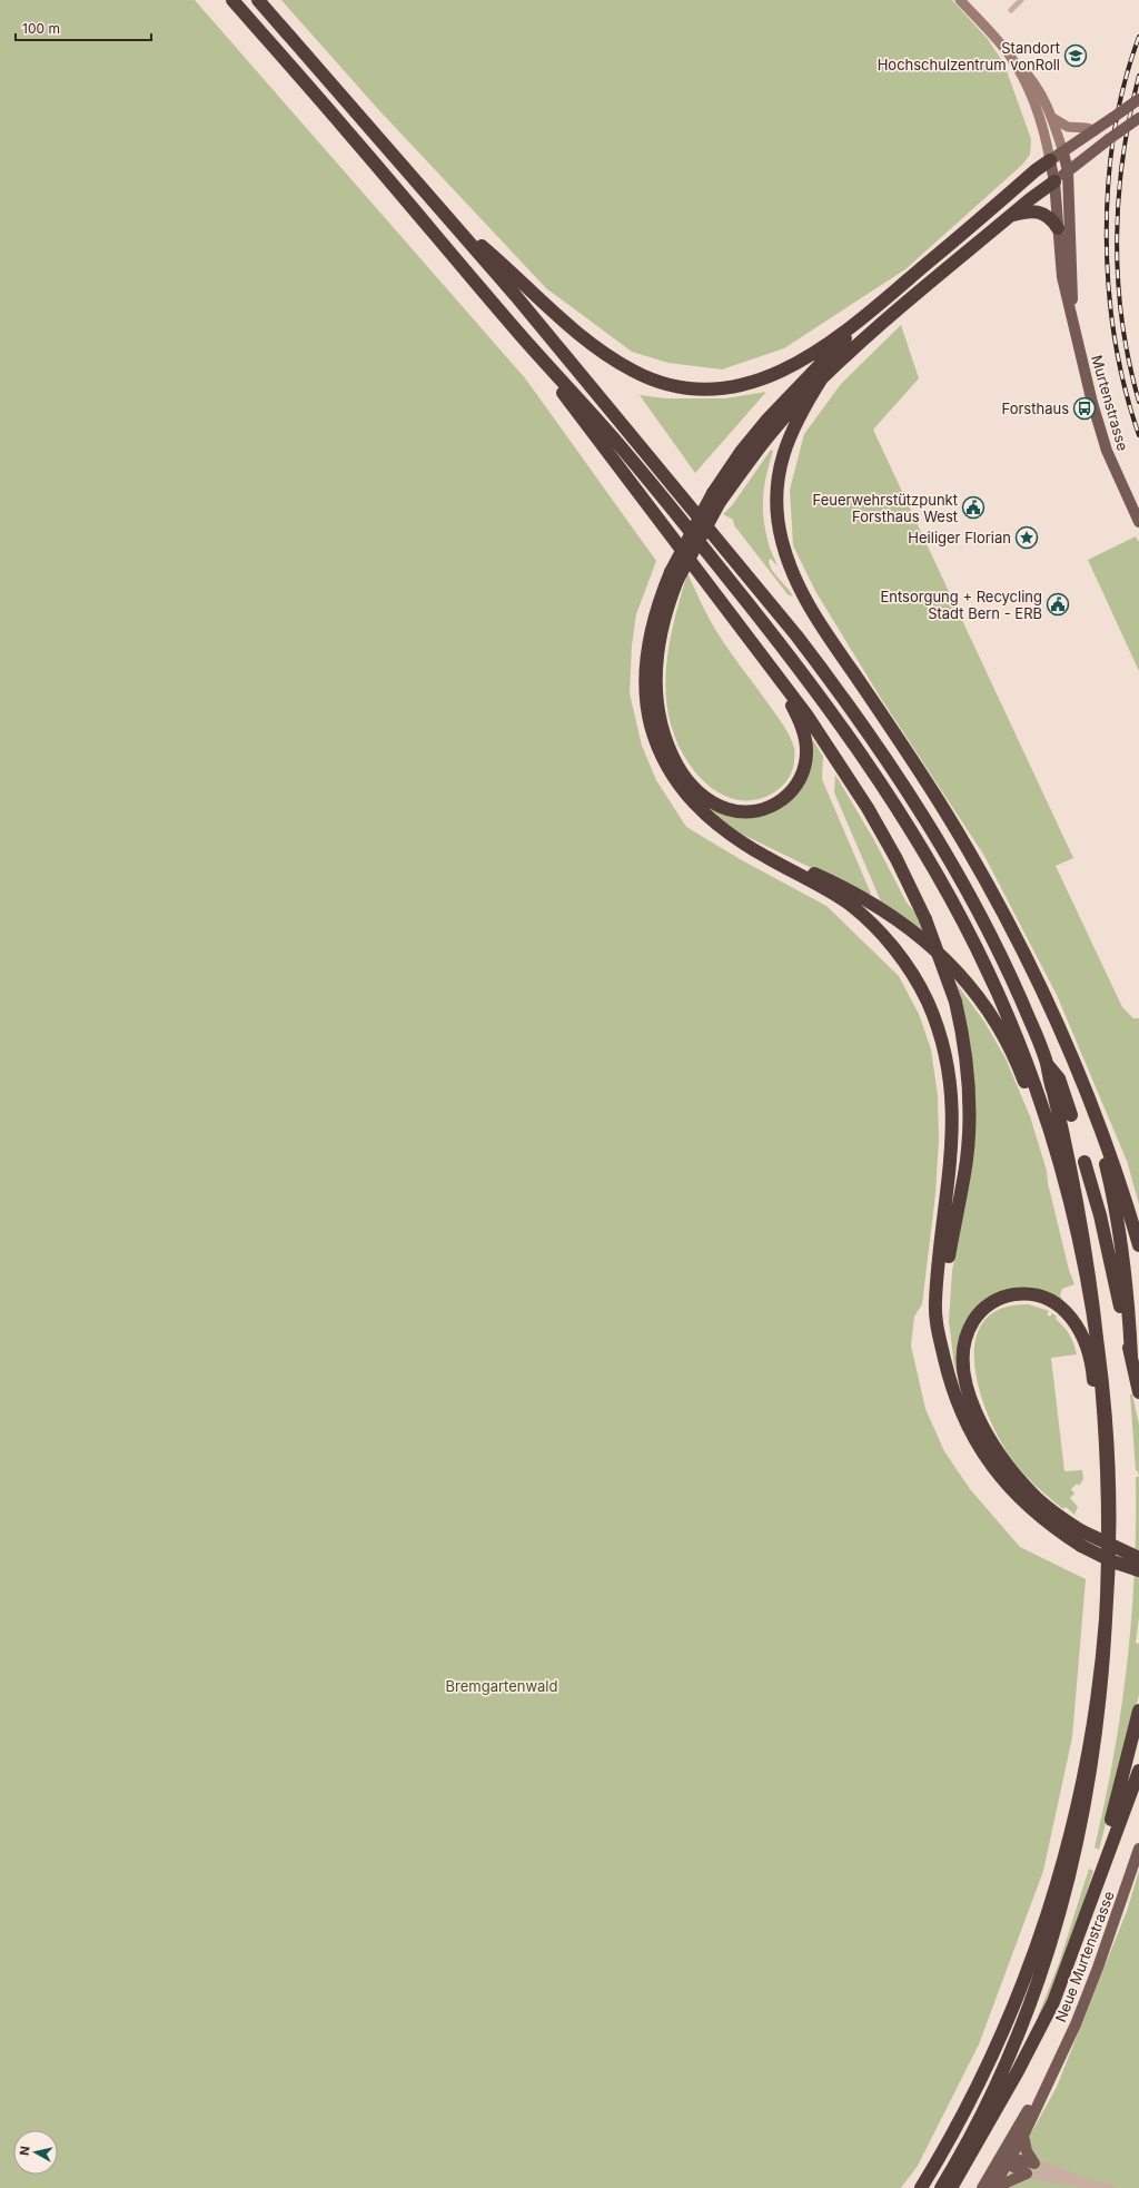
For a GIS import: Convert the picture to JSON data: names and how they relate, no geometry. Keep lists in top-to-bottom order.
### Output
{
  "streets": {
    "main road": ["Murtenstrasse", "Neue Murtenstrasse"]
  },
  "parks": ["Bremgartenwald"],
  "places": {
    "school or university": ["Standort Hochschulzentrum vonRoll"],
    "bus stop": ["Forsthaus"],
    "public building": ["Feuerwehrstützpunkt Forsthaus West", "Entsorgung + Recycling Stadt Bern - ERB"],
    "place": ["Heiliger Florian"]
  },
  "scale_bar": "100 m",
  "north": "left"
}
